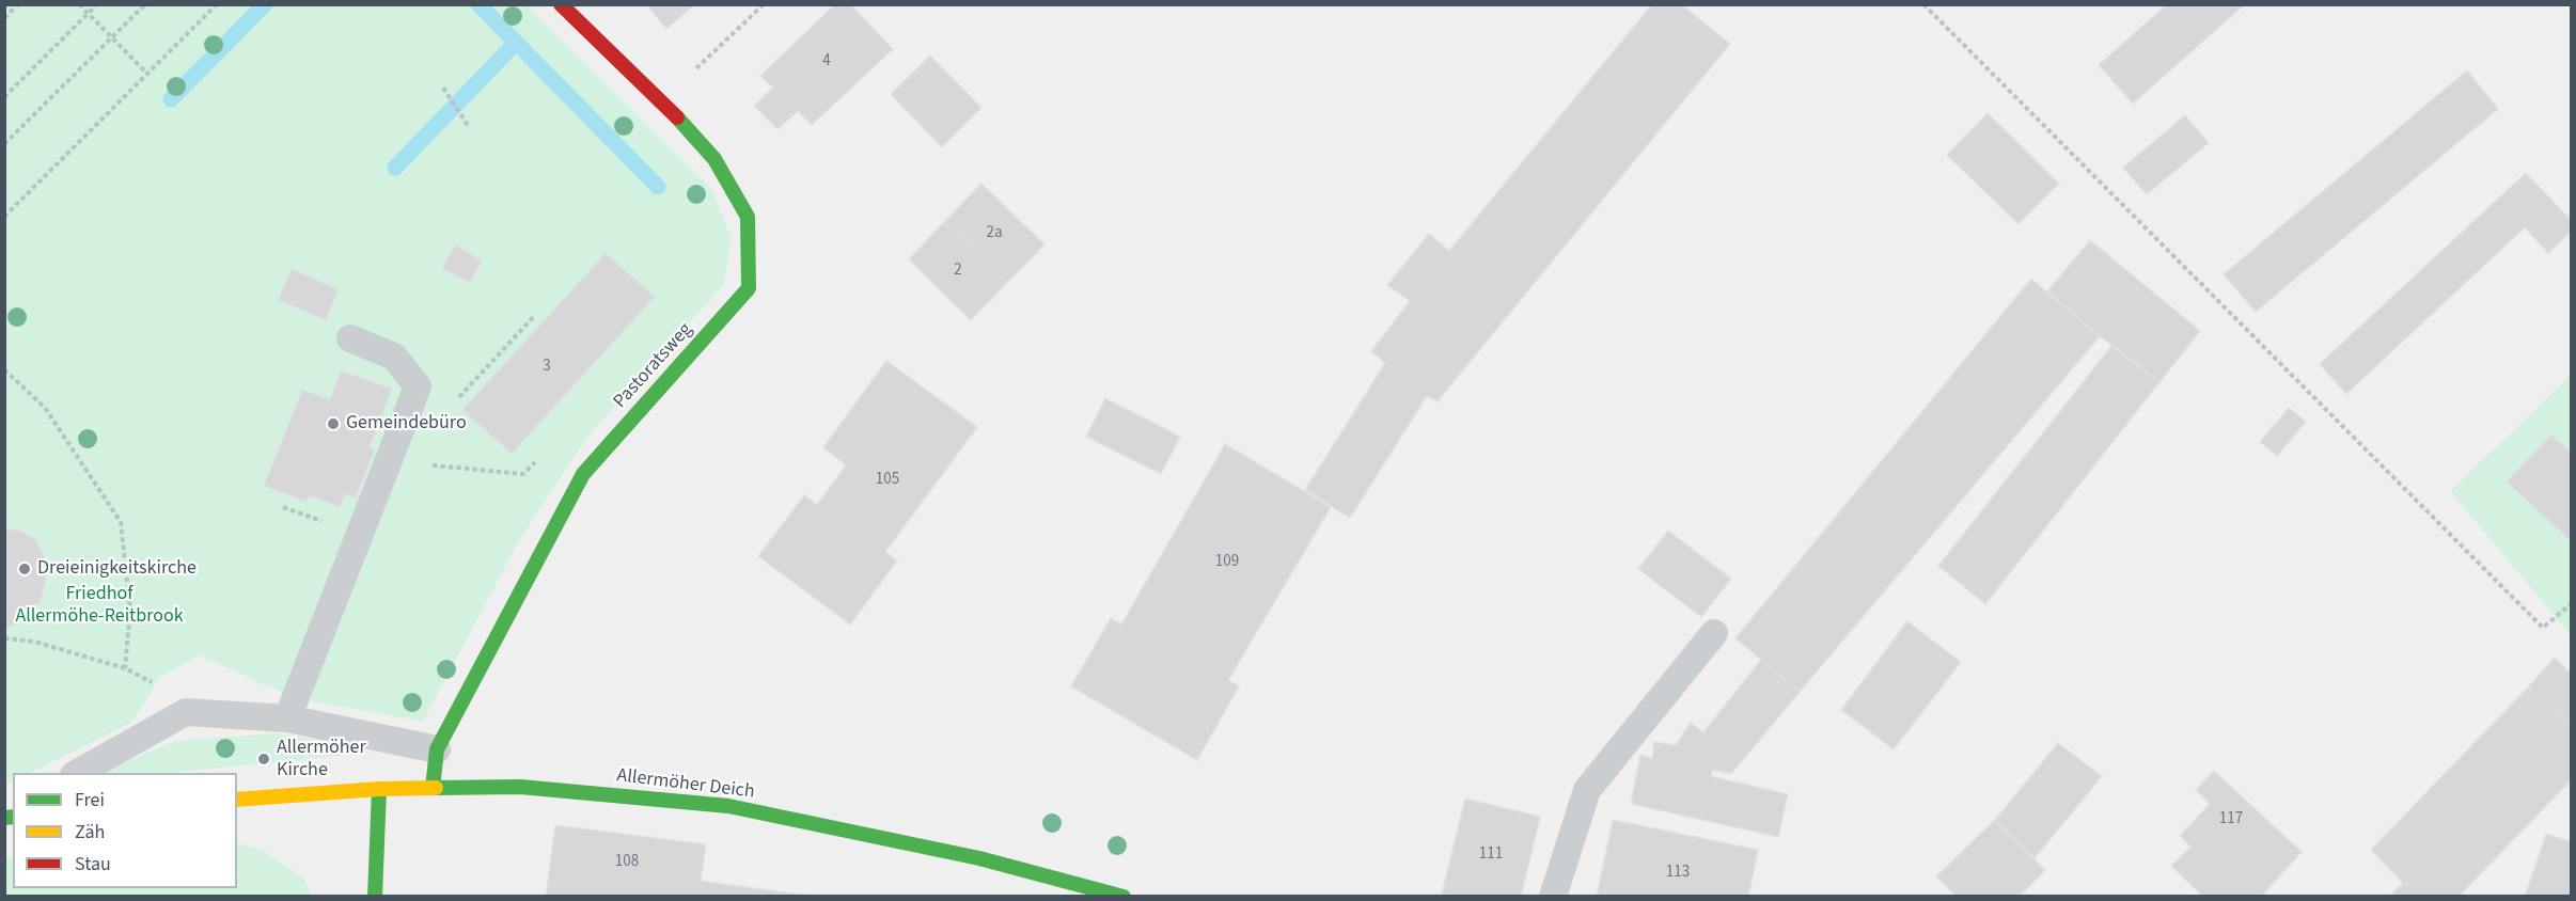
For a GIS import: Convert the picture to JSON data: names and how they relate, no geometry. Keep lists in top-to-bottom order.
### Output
{
  "streets": {
    "street": ["Pastoratsweg", "Allermöher Deich"]
  },
  "crossings": [
    ["Pastoratsweg", "Allermöher Deich"]
  ],
  "parks": ["Friedhof Allermöhe-Reitbrook"],
  "places": ["Gemeindebüro", "Dreieinigkeitskirche", "Allermöher Kirche"],
  "house_numbers": [
    "4",
    "2a",
    "2",
    "3",
    "105",
    "109",
    "117",
    "111",
    "108",
    "113"
  ],
  "legend": ["Frei", "Zäh", "Stau"]
}
